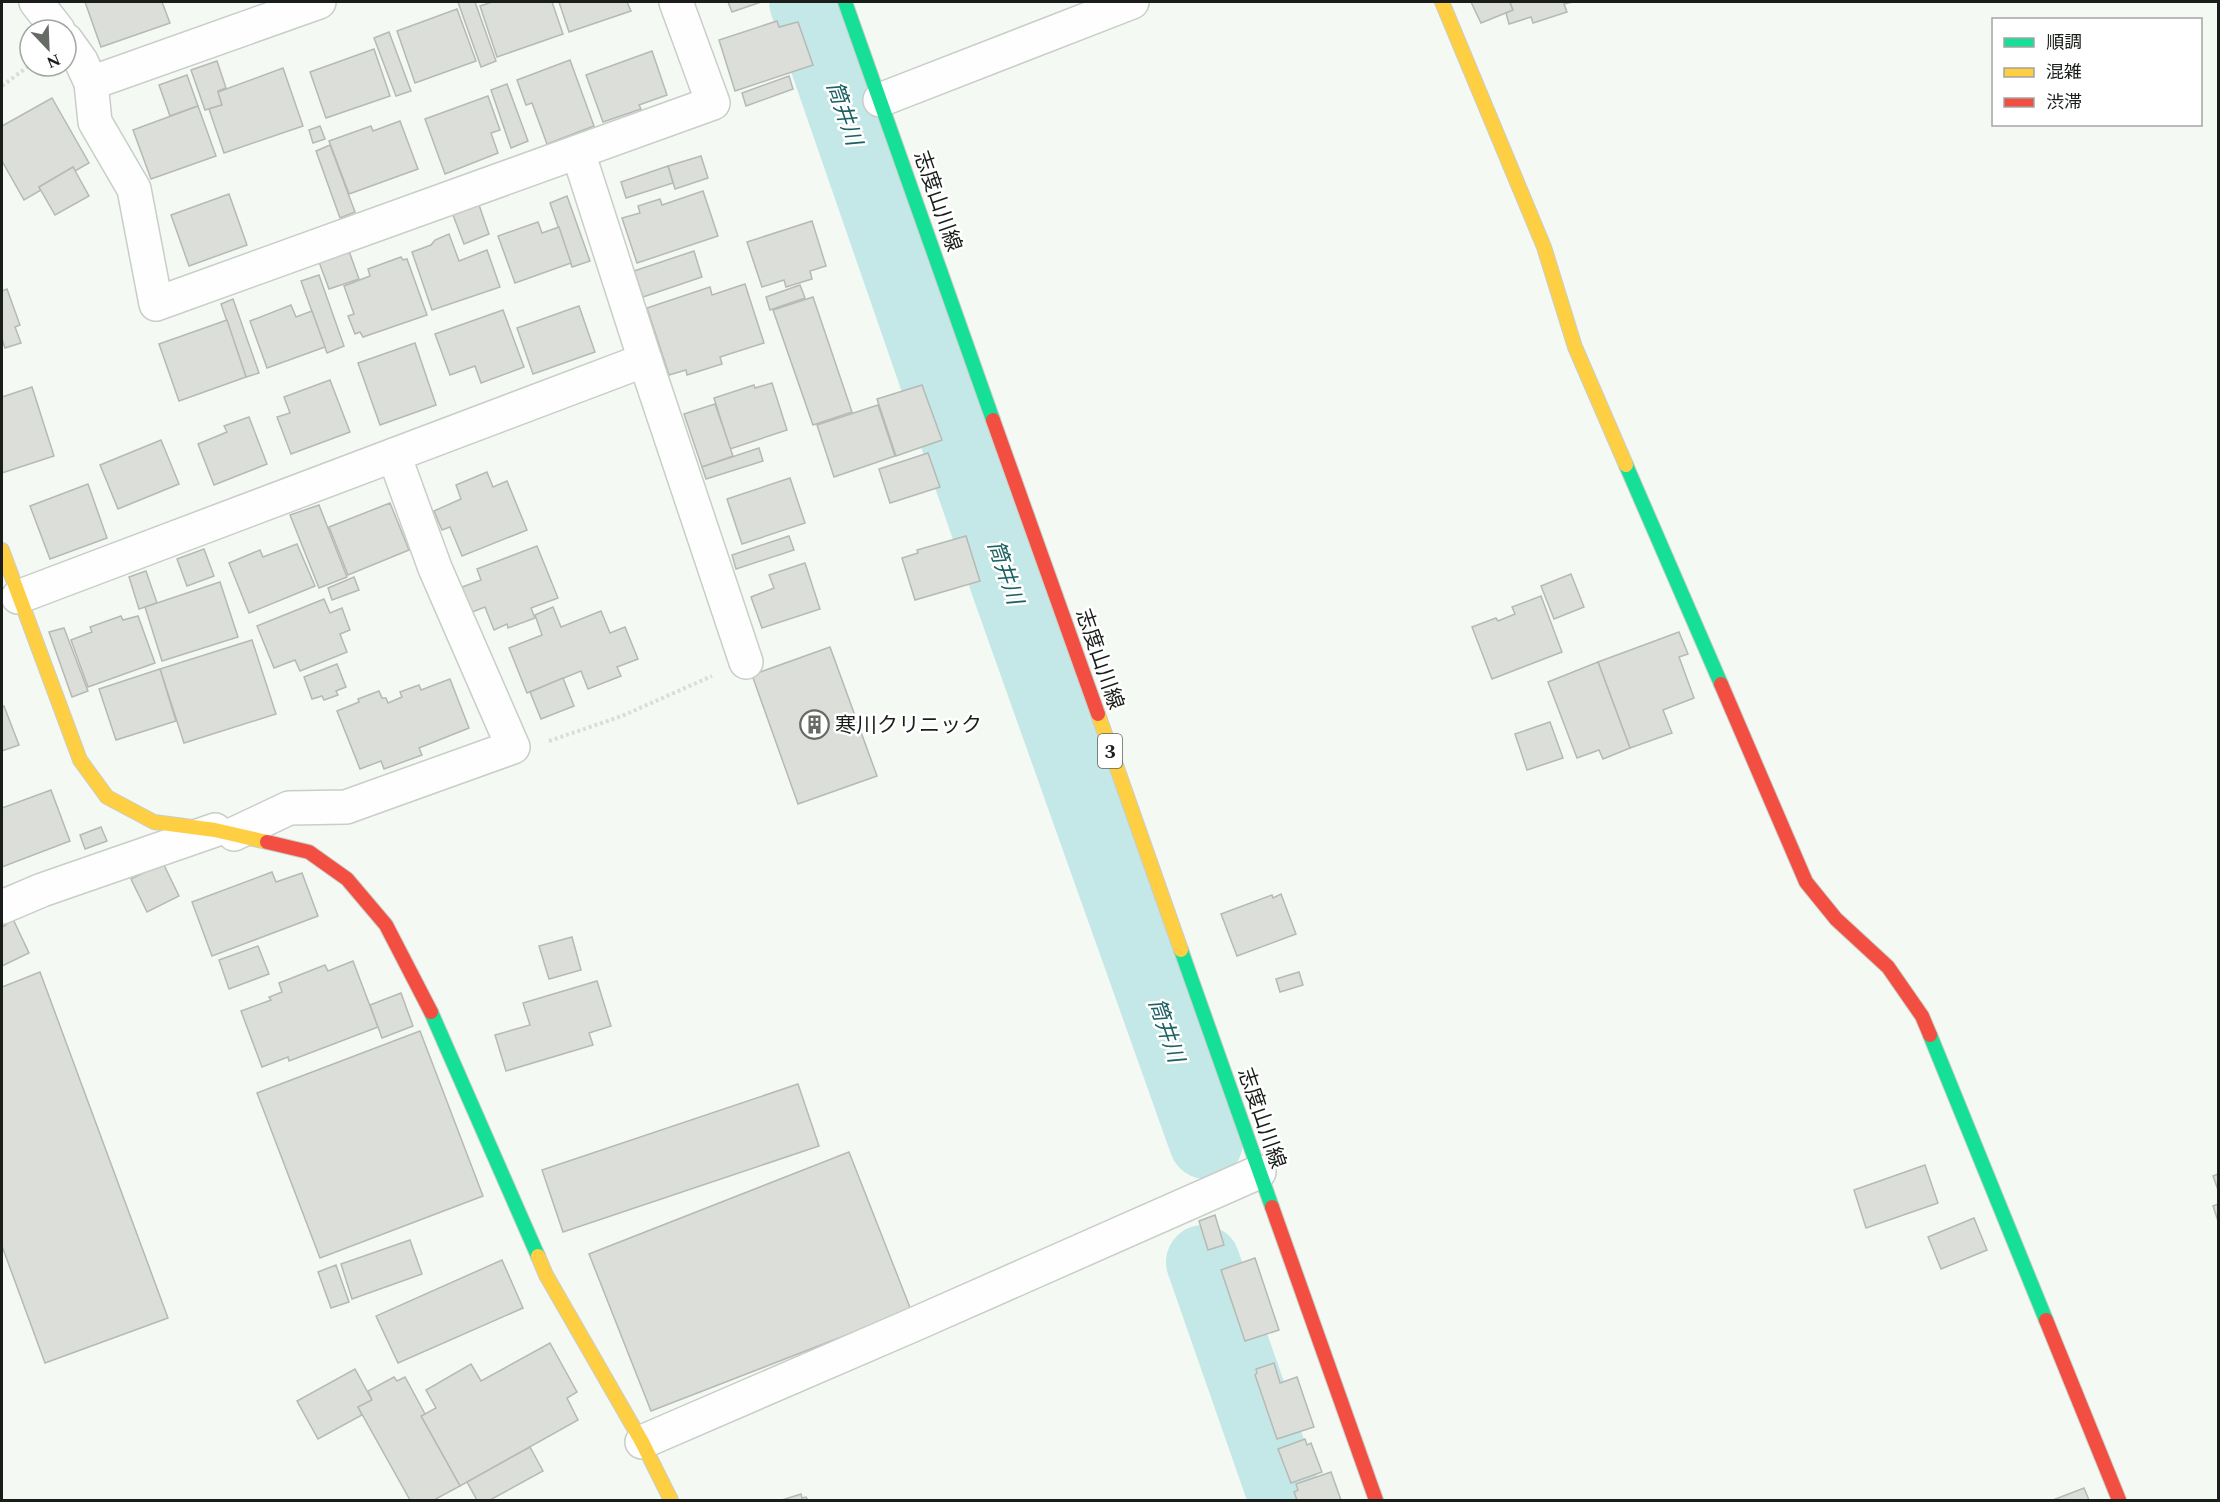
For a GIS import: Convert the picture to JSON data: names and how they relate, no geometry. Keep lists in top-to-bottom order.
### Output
{
  "streets": {
    "street": ["志度山川線", "3"]
  },
  "water": ["筒井川"],
  "places": {
    "building": ["寒川クリニック"]
  },
  "legend": ["順調", "混雑", "渋滞"],
  "north": "bottom right"
}
